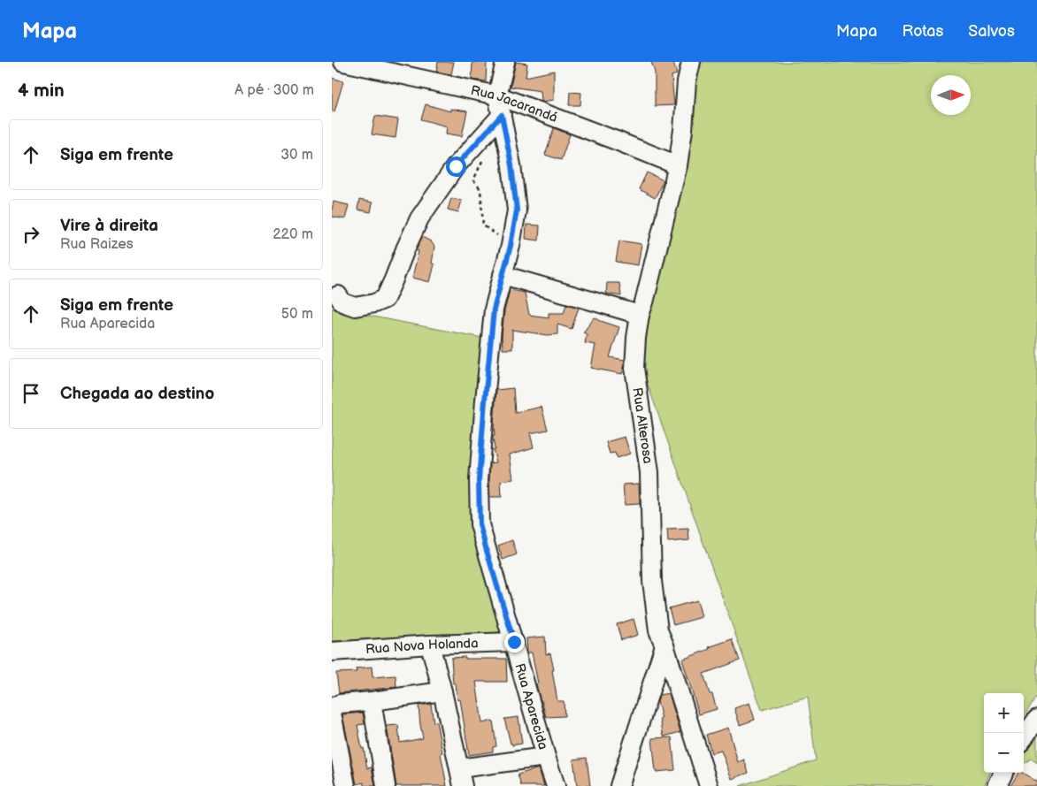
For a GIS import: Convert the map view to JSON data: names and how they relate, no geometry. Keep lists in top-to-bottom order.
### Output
{
  "streets": {
    "street": [
      "Rua Jacarandá",
      "Rua Alterosa",
      "Rua Nova Holanda",
      "Rua Aparecida"
    ]
  },
  "crossings": [
    ["Rua Jacarandá", "Rua Alterosa"],
    ["Rua Jacarandá", "Rua Aparecida"],
    ["Rua Nova Holanda", "Rua Aparecida"]
  ],
  "north": "right",
  "page": {
    "header": "Mapa",
    "nav": ["Mapa", "Rotas", "Salvos"],
    "heading": ["4 min", "A pé · 300 m"],
    "list": [
      ["Siga em frente", "30 m"],
      ["Vire à direita", "Rua Raizes", "220 m"],
      ["Siga em frente", "Rua Aparecida", "50 m"],
      "Chegada ao destino"
    ],
    "map_buttons": ["+", "−"]
  }
}
